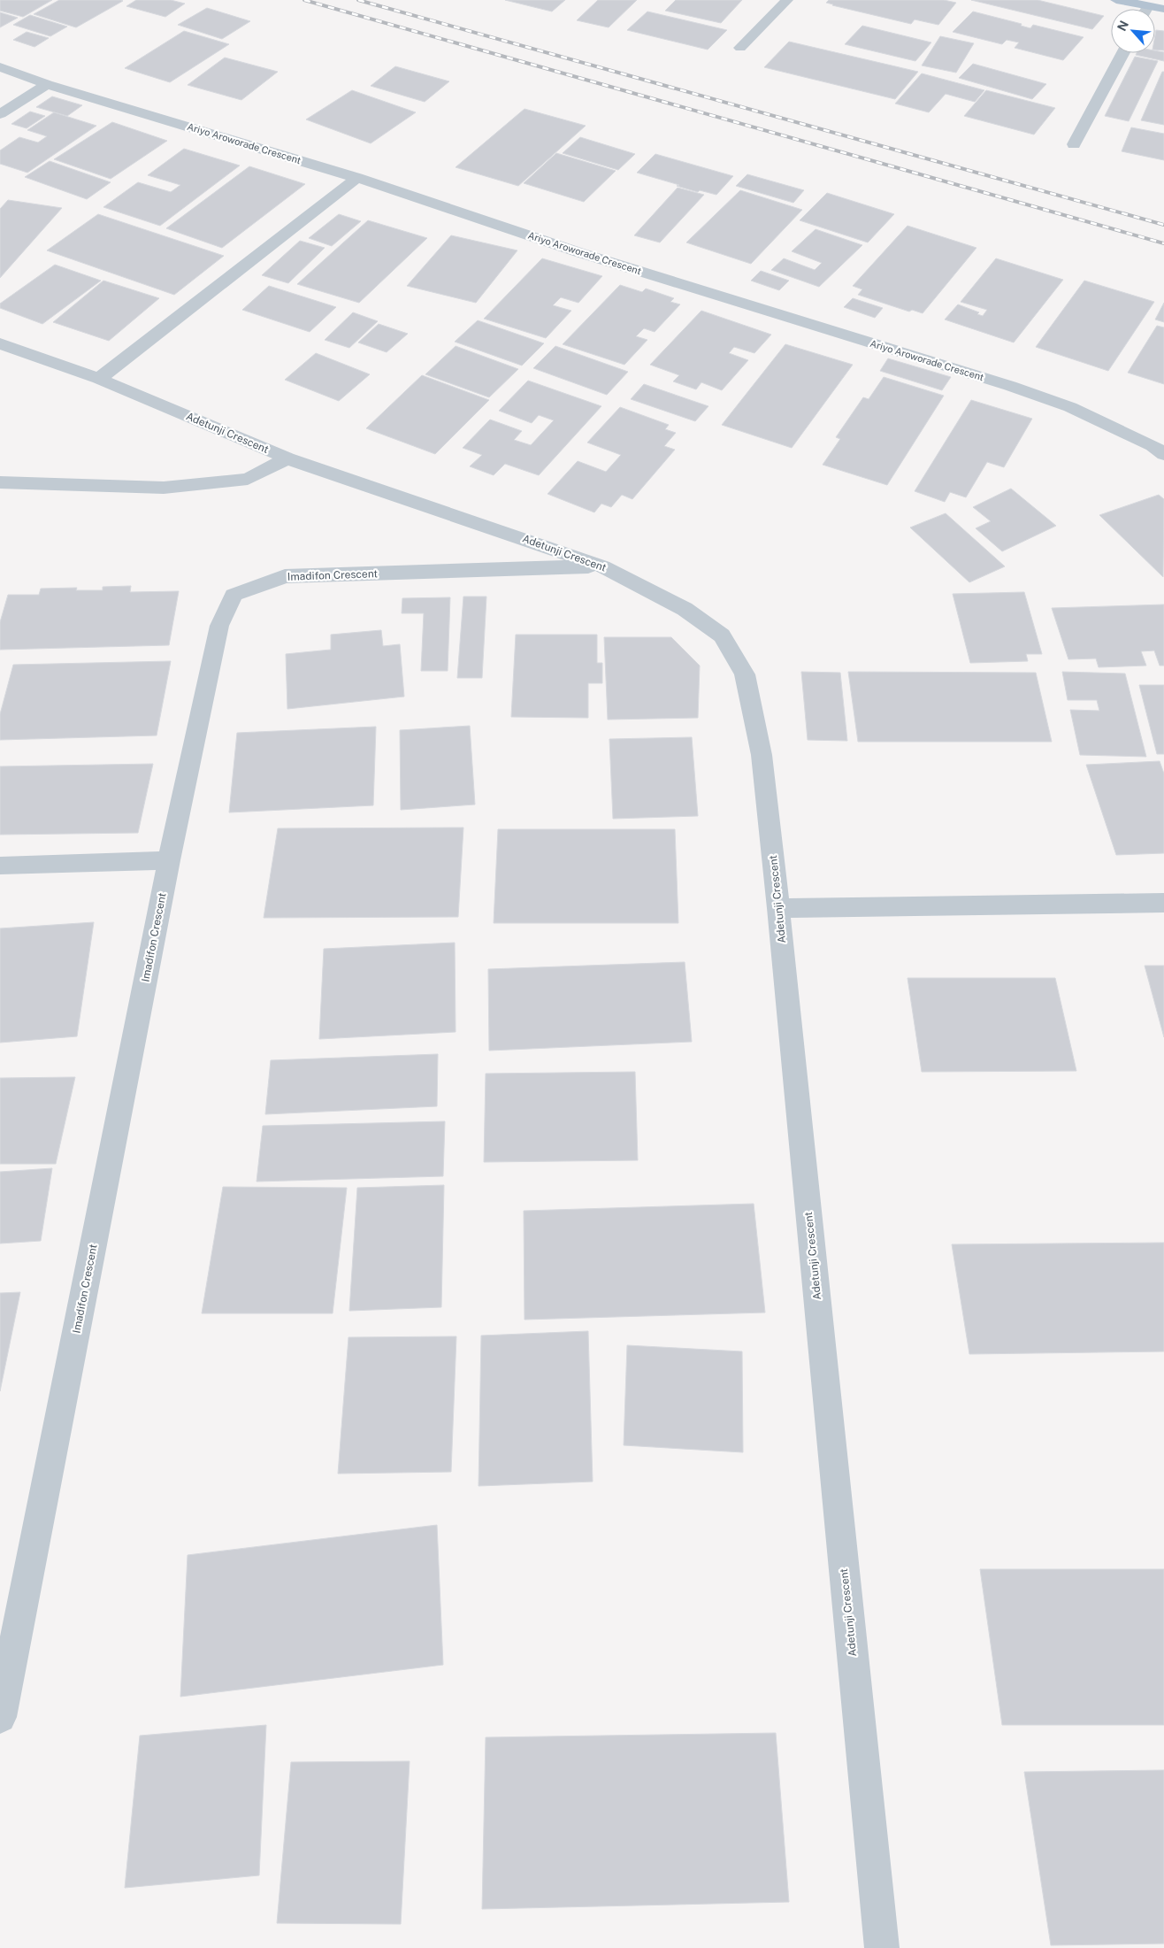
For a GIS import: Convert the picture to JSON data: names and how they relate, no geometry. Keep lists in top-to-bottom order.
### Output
{
  "streets": {
    "street": ["Ariyo Aroworade Crescent", "Adetunji Crescent", "Imadifon Crescent"]
  },
  "crossings": [
    ["Adetunji Crescent", "Imadifon Crescent"]
  ],
  "north": "top left"
}
